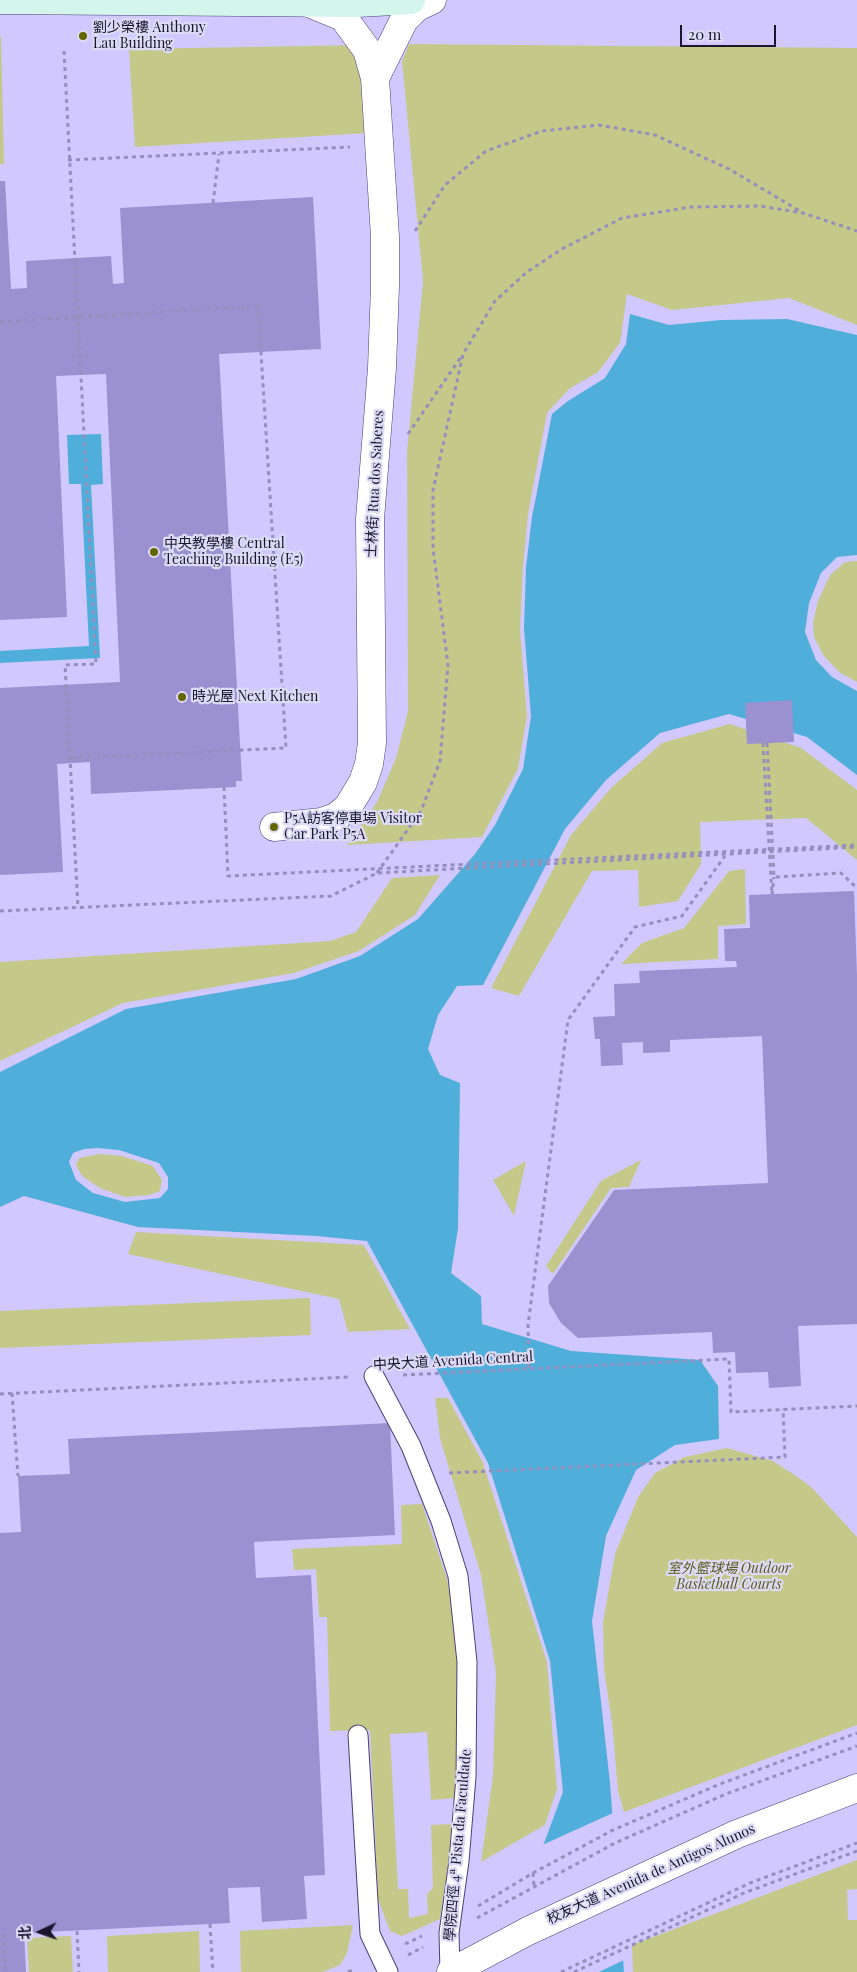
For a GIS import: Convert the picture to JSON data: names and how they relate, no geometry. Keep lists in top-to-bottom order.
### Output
{
  "streets": {
    "street": ["士林街 Rua dos Saberes", "校友大道 Avenida de Antigos Alunos"],
    "lane": ["學院四徑 4ª Pista da Faculdade"],
    "path": ["中央大道 Avenida Central"]
  },
  "crossings": [
    ["中央大道 Avenida Central", "學院四徑 4ª Pista da Faculdade"],
    ["學院四徑 4ª Pista da Faculdade", "校友大道 Avenida de Antigos Alunos"]
  ],
  "parks": ["室外籃球場 Outdoor Basketball Courts"],
  "places": [
    "劉少榮樓 Anthony Lau Building",
    "中央教學樓 Central Teaching Building (E5)",
    "時光屋 Next Kitchen",
    "P5A訪客停車場 Visitor Car Park P5A"
  ],
  "scale_bar": "20 m",
  "north": "left"
}
